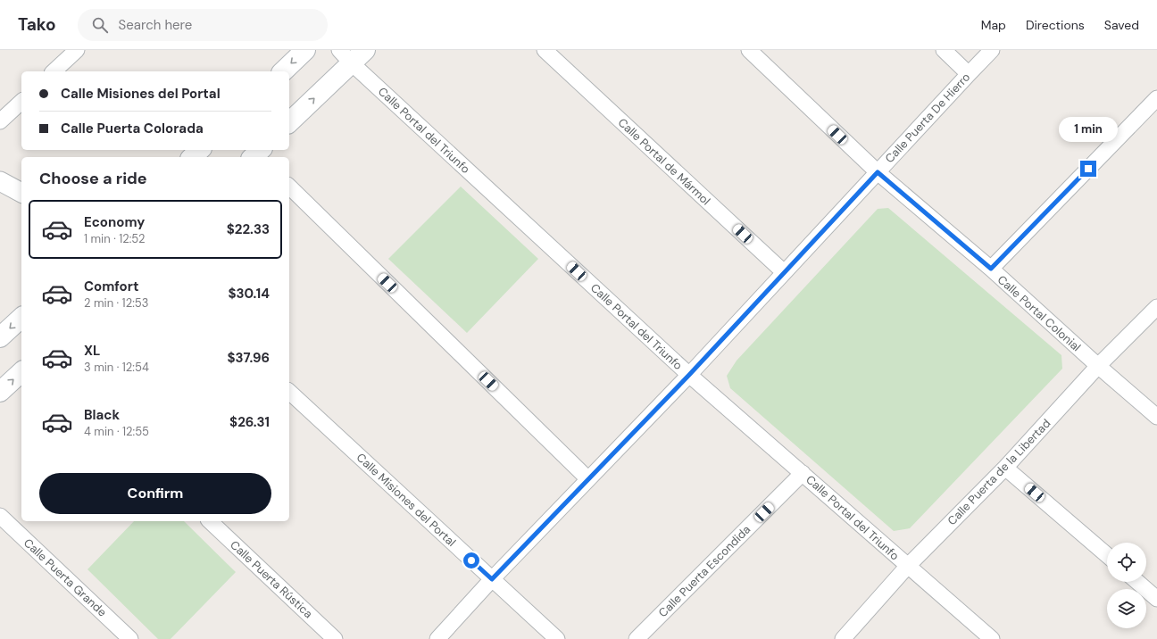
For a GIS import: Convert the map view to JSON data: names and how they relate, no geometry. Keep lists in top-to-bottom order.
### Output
{
  "streets": {
    "street": [
      "Calle Puerta De Hierro",
      "Calle Portal del Triunfo",
      "Calle Portal de Mármol",
      "Calle Portal Colonial",
      "Calle Puerta de la Libertad",
      "Calle Misiones del Portal",
      "Calle Puerta Escondida",
      "Calle Puerta Grande",
      "Calle Puerta Rústica"
    ]
  },
  "crossings": [
    ["Calle Puerta De Hierro", "Calle Portal del Triunfo"],
    ["Calle Puerta De Hierro", "Calle Portal de Mármol"],
    ["Calle Puerta De Hierro", "Calle Portal Colonial"],
    ["Calle Puerta De Hierro", "Calle Misiones del Portal"],
    ["Calle Portal del Triunfo", "Calle Puerta de la Libertad"],
    ["Calle Portal del Triunfo", "Calle Puerta Escondida"],
    ["Calle Portal Colonial", "Calle Puerta de la Libertad"]
  ],
  "page": {
    "header": "Tako",
    "search": "Search here",
    "nav": ["Map", "Directions", "Saved"],
    "banner": ["Calle Misiones del Portal", "Calle Puerta Colorada"],
    "bubble": "1 min",
    "heading": "Choose a ride",
    "list": [
      {
        "name": "Economy",
        "note": "1 min · 12:52",
        "value": "$22.33"
      },
      {
        "name": "Comfort",
        "note": "2 min · 12:53",
        "value": "$30.14"
      },
      {
        "name": "XL",
        "note": "3 min · 12:54",
        "value": "$37.96"
      },
      {
        "name": "Black",
        "note": "4 min · 12:55",
        "value": "$26.31"
      }
    ],
    "buttons": "Confirm"
  }
}
